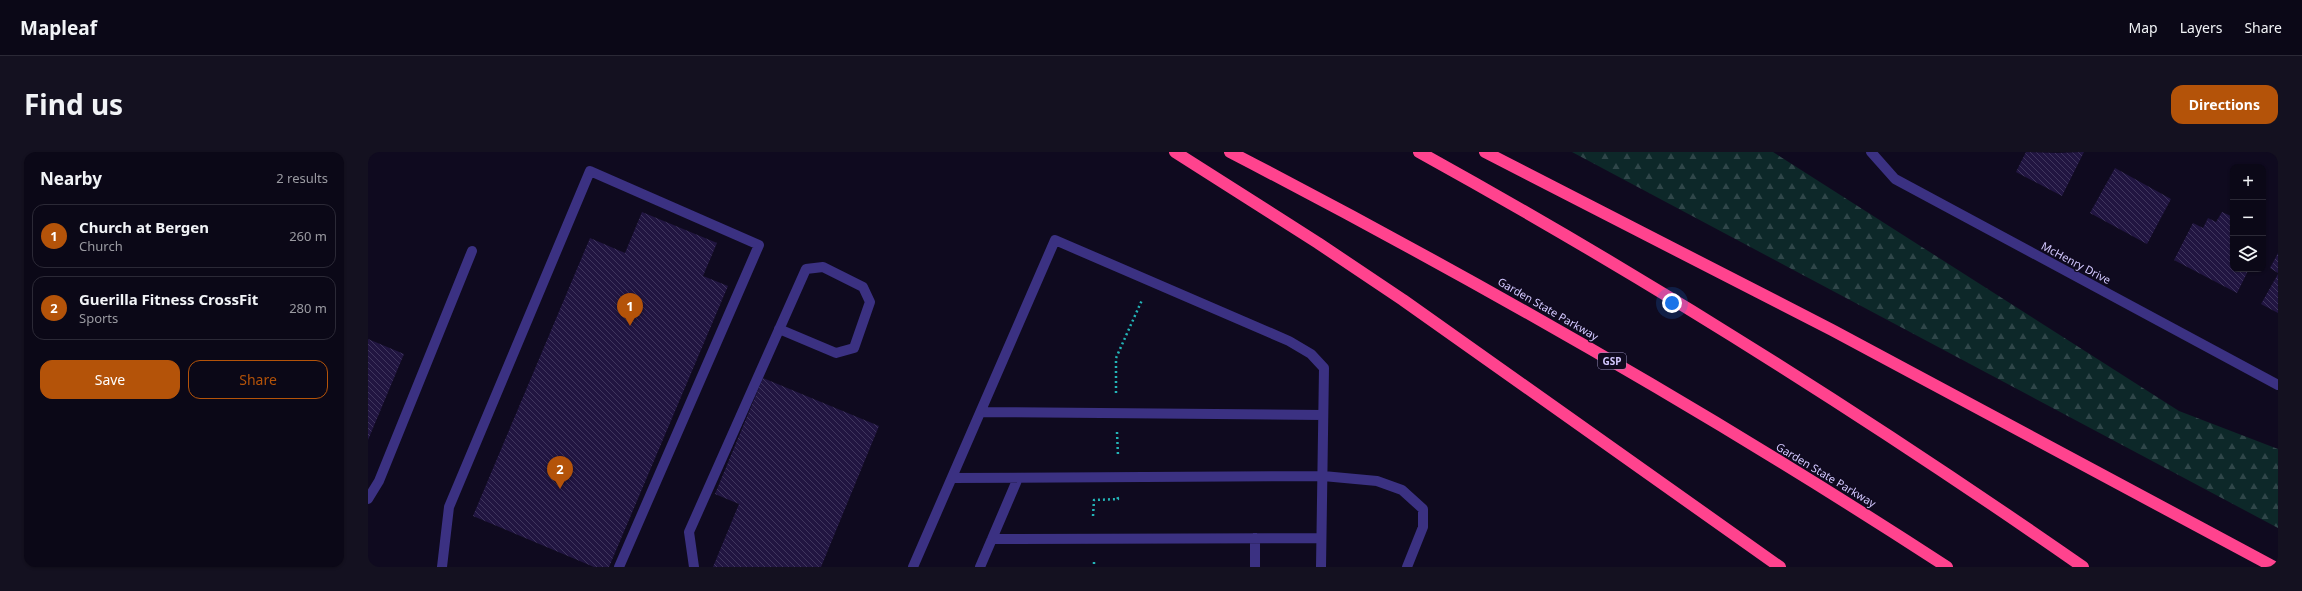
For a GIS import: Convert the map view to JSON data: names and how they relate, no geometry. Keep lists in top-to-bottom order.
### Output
{
  "streets": {
    "highway": ["Garden State Parkway", "GSP"],
    "street": ["McHenry Drive"]
  },
  "page": {
    "header": "Mapleaf",
    "nav": ["Map", "Layers", "Share"],
    "title": "Find us",
    "buttons": [
      "Directions",
      ["Save", "Share"]
    ],
    "heading": ["Nearby", "2 results"],
    "map_buttons": ["+", "−"],
    "list": [
      {
        "mark": "1",
        "name": "Church at Bergen",
        "note": "Church",
        "value": "260 m"
      },
      {
        "mark": "2",
        "name": "Guerilla Fitness CrossFit",
        "note": "Sports",
        "value": "280 m"
      }
    ],
    "pins": ["1", "2"]
  }
}
